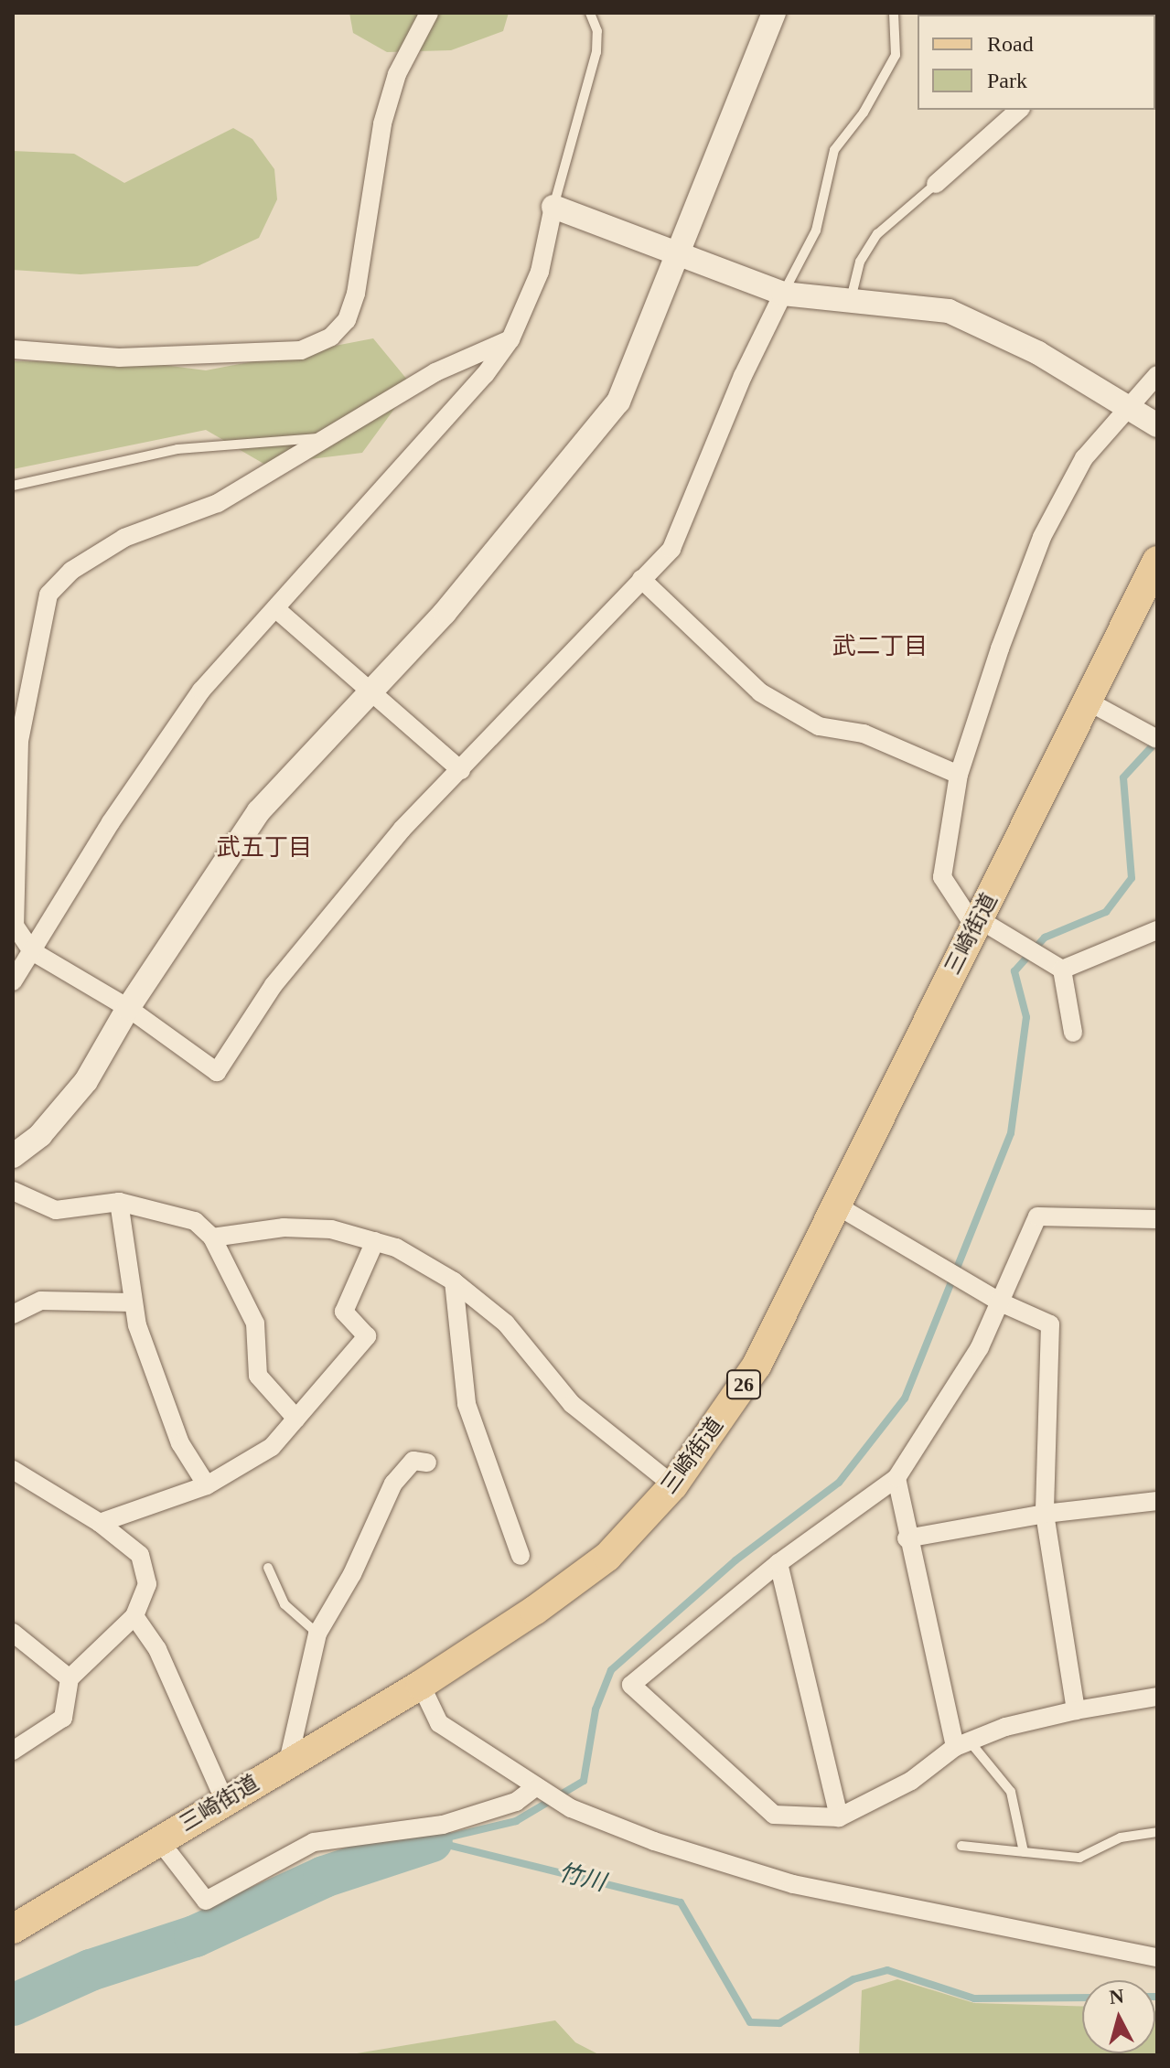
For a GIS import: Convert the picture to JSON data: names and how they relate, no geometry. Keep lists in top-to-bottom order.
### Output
{
  "streets": {
    "main road": ["三崎街道", "26"]
  },
  "districts": ["武二丁目", "武五丁目"],
  "water": ["竹川"],
  "legend": ["Road", "Park"],
  "north": "top"
}
